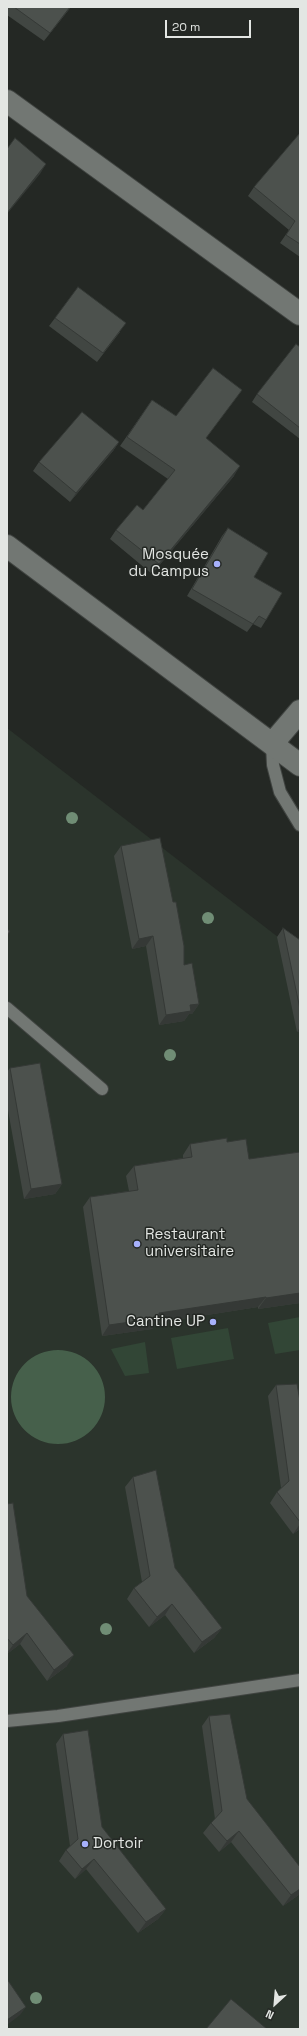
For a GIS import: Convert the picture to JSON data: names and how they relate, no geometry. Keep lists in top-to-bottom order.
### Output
{
  "places": [
    "Mosquée du Campus",
    "Restaurant universitaire",
    "Cantine UP",
    "Dortoir"
  ],
  "scale_bar": "20 m",
  "north": "bottom left"
}
